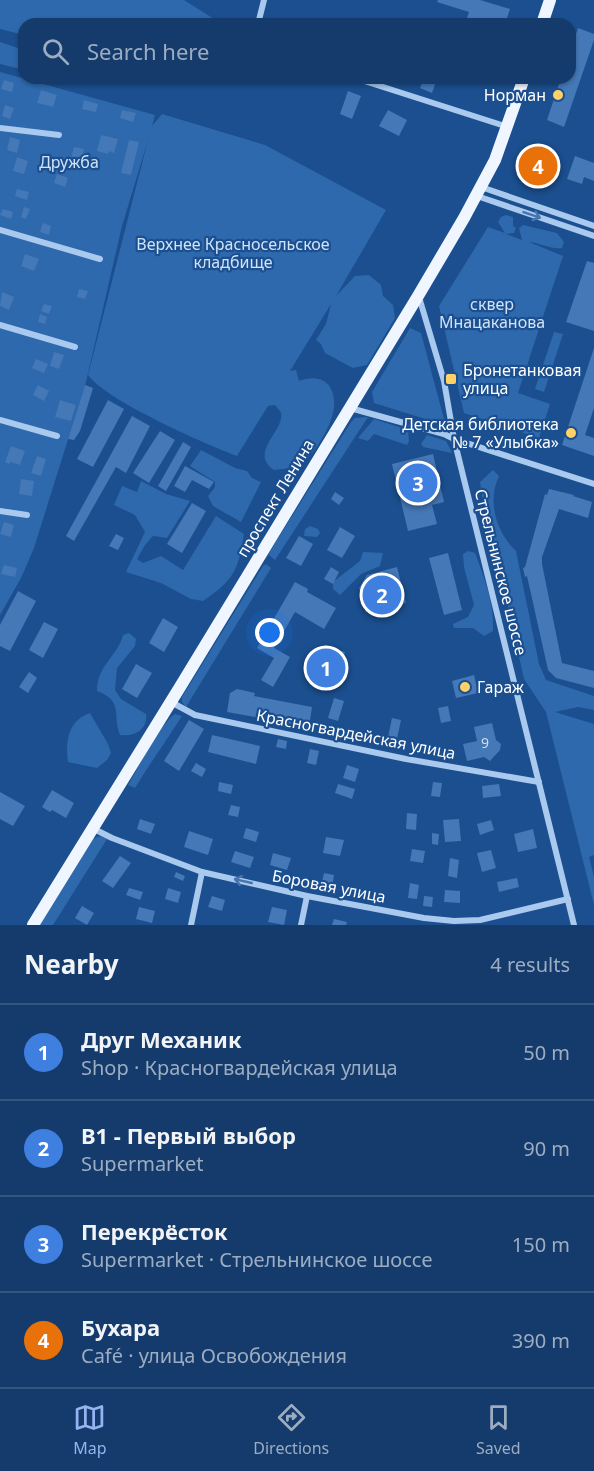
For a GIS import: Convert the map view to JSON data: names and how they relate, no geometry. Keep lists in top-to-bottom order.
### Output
{
  "streets": {
    "main road": ["проспект Ленина"],
    "street": ["Стрельнинское шоссе", "Красногвардейская улица", "Боровая улица"]
  },
  "crossings": [
    ["проспект Ленина", "Стрельнинское шоссе"],
    ["проспект Ленина", "Красногвардейская улица"],
    ["проспект Ленина", "Боровая улица"],
    ["Стрельнинское шоссе", "Красногвардейская улица"],
    ["Стрельнинское шоссе", "Боровая улица"]
  ],
  "parks": ["Дружба", "Верхнее Красносельское кладбище", "сквер Мнацаканова"],
  "places": {
    "other": ["Норман", "Детская библиотека № 7 «Улыбка»", "Гараж"],
    "transit": ["Бронетанковая улица"]
  },
  "house_numbers": ["9"],
  "page": {
    "search": "Search here",
    "pins": [
      "4",
      "3",
      "2",
      "1"
    ],
    "heading": ["Nearby", "4 results"],
    "list": [
      {
        "mark": "1",
        "name": "Друг Механик",
        "note": "Shop · Красногвардейская улица",
        "value": "50 m"
      },
      {
        "mark": "2",
        "name": "В1 - Первый выбор",
        "note": "Supermarket",
        "value": "90 m"
      },
      {
        "mark": "3",
        "name": "Перекрёсток",
        "note": "Supermarket · Стрельнинское шоссе",
        "value": "150 m"
      },
      {
        "mark": "4",
        "name": "Бухара",
        "note": "Café · улица Освобождения",
        "value": "390 m"
      }
    ],
    "nav": ["Map", "Directions", "Saved"]
  }
}
